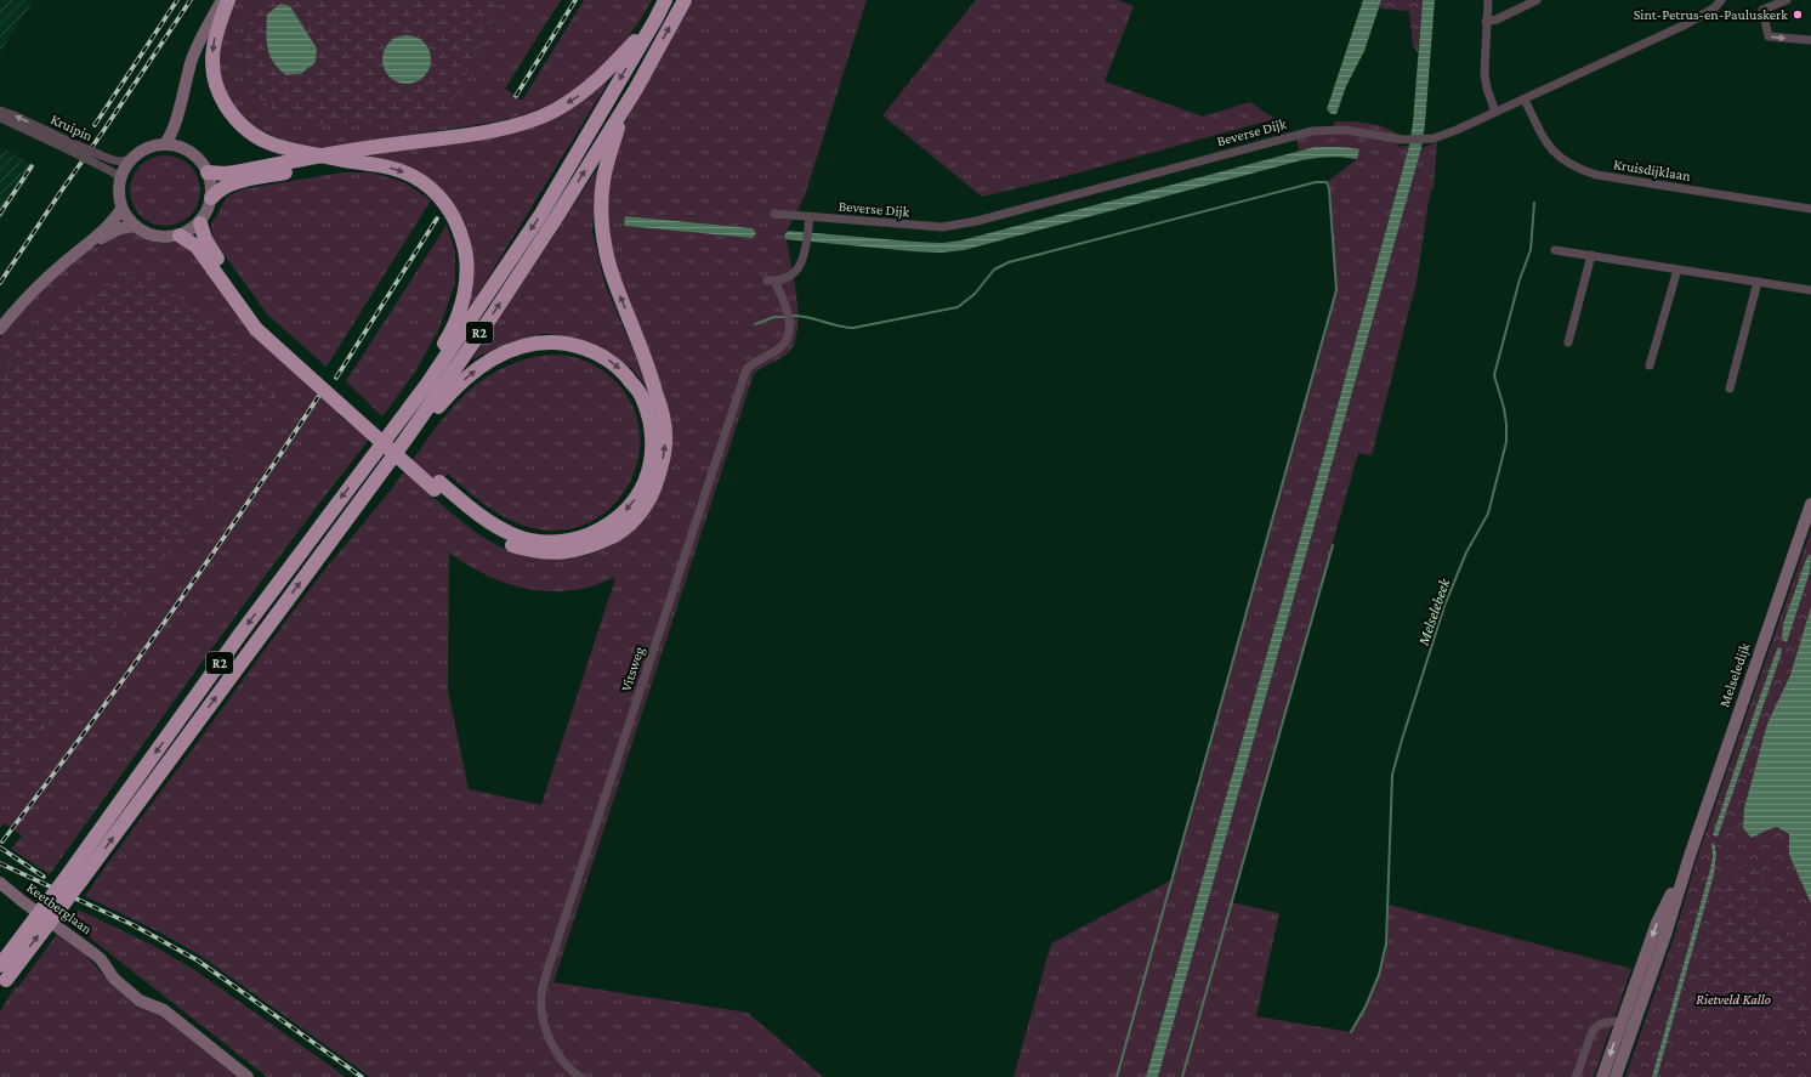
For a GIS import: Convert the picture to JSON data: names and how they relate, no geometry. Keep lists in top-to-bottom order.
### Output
{
  "streets": {
    "highway": ["R2"],
    "main road": ["Melseledijk", "Keetberglaan"],
    "street": [
      "Kruipin",
      "Beverse Dijk",
      "Kruisdijklaan",
      "Vitsweg"
    ]
  },
  "crossings": [
    ["Beverse Dijk", "Kruisdijklaan"],
    ["Beverse Dijk", "Vitsweg"]
  ],
  "water": ["Melselebeek"],
  "parks": ["Rietveld Kallo"],
  "places": ["Sint-Petrus-en-Pauluskerk"]
}
